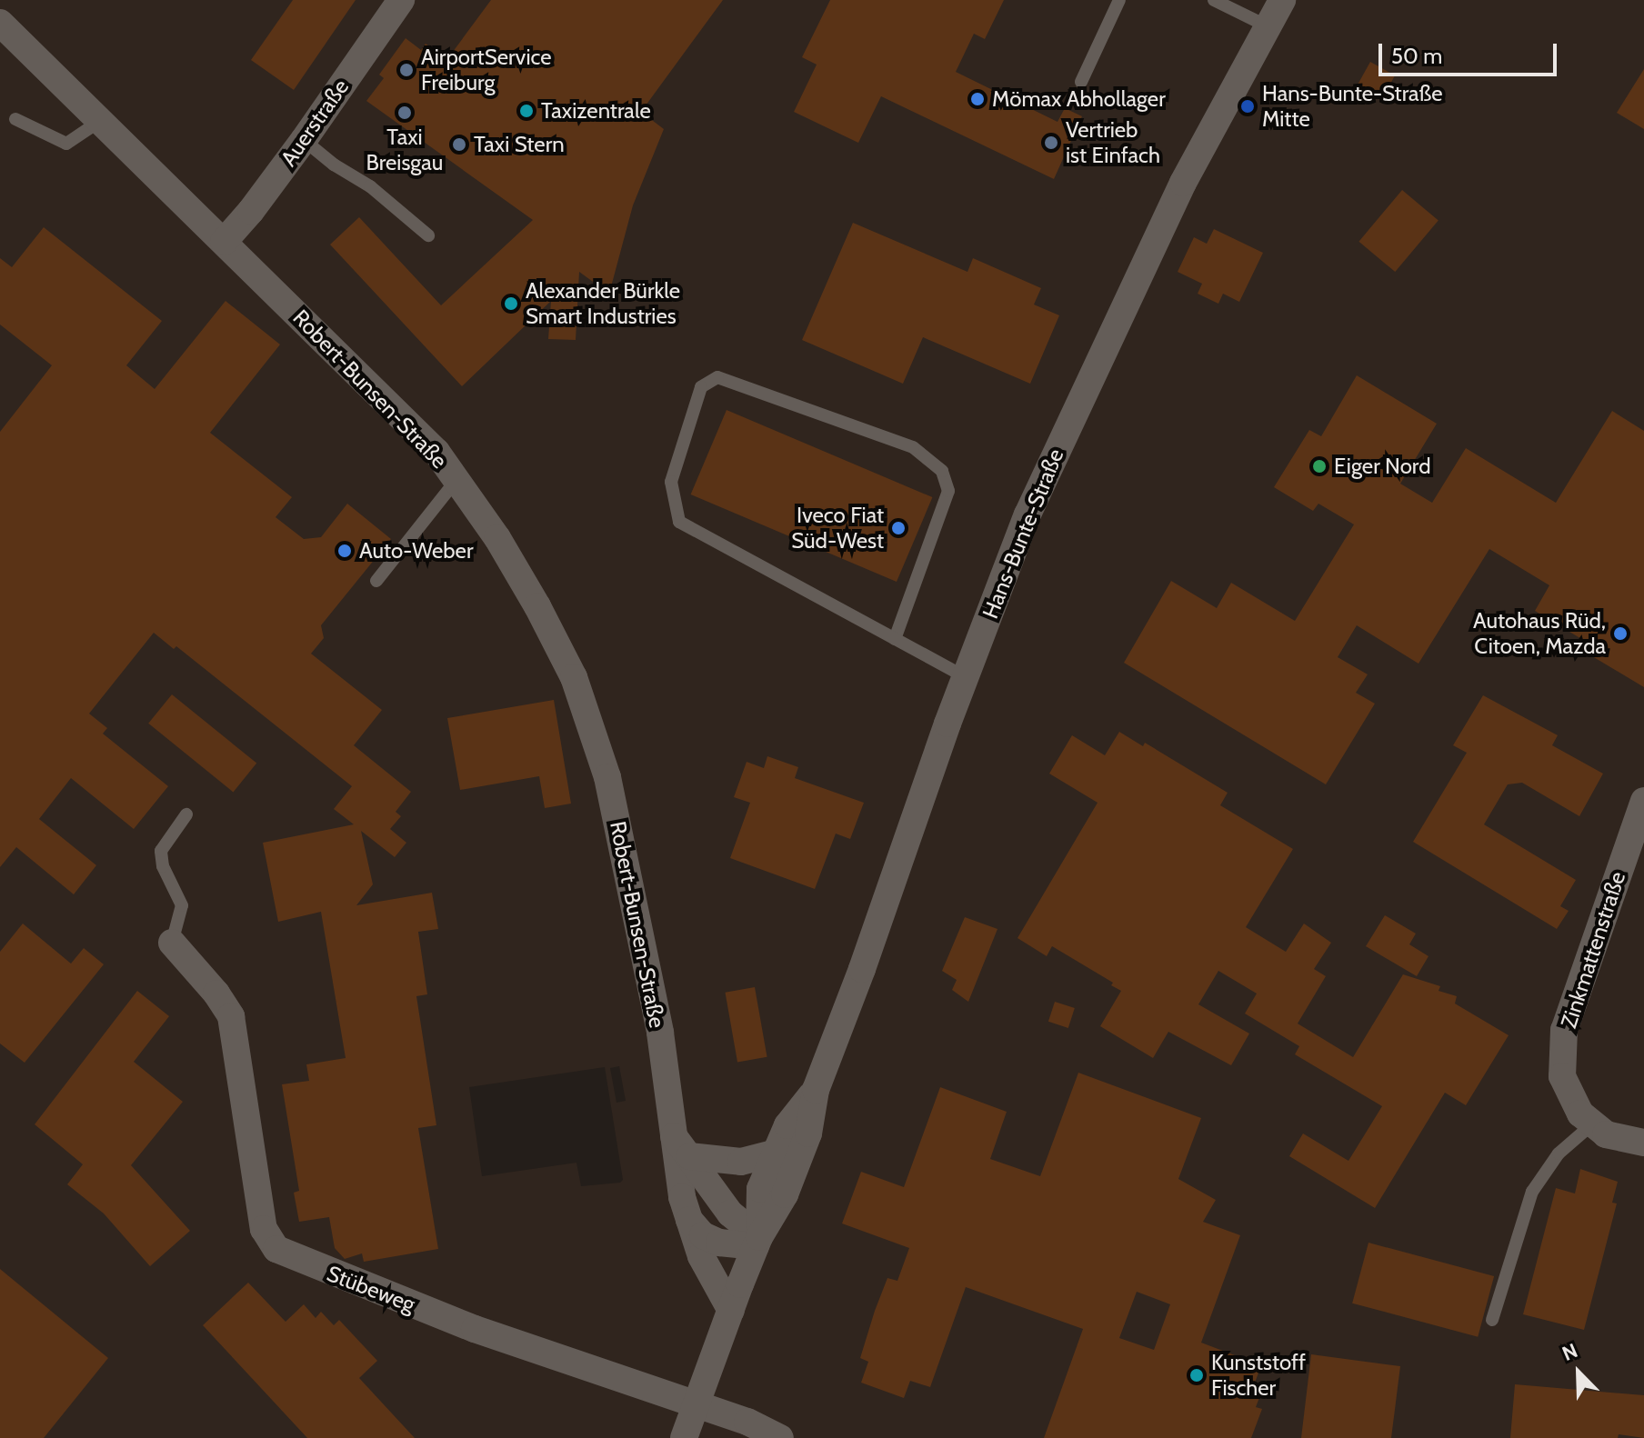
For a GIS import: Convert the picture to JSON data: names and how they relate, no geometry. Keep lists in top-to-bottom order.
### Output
{
  "streets": {
    "street": [
      "Auerstraße",
      "Robert-Bunsen-Straße",
      "Hans-Bunte-Straße",
      "Zinkmattenstraße",
      "Stübeweg"
    ]
  },
  "crossings": [
    ["Auerstraße", "Robert-Bunsen-Straße"],
    ["Robert-Bunsen-Straße", "Hans-Bunte-Straße"],
    ["Hans-Bunte-Straße", "Stübeweg"]
  ],
  "places": [
    "AirportService Freiburg",
    "Mömax Abhollager",
    "Hans-Bunte-Straße Mitte",
    "Taxizentrale",
    "Taxi Breisgau",
    "Vertrieb ist Einfach",
    "Taxi Stern",
    "Alexander Bürkle Smart Industries",
    "Eiger Nord",
    "Iveco Fiat Süd-West",
    "Auto-Weber",
    "Autohaus Rüd, Citoen, Mazda",
    "Kunststoff Fischer"
  ],
  "scale_bar": "50 m",
  "north": "top left"
}
